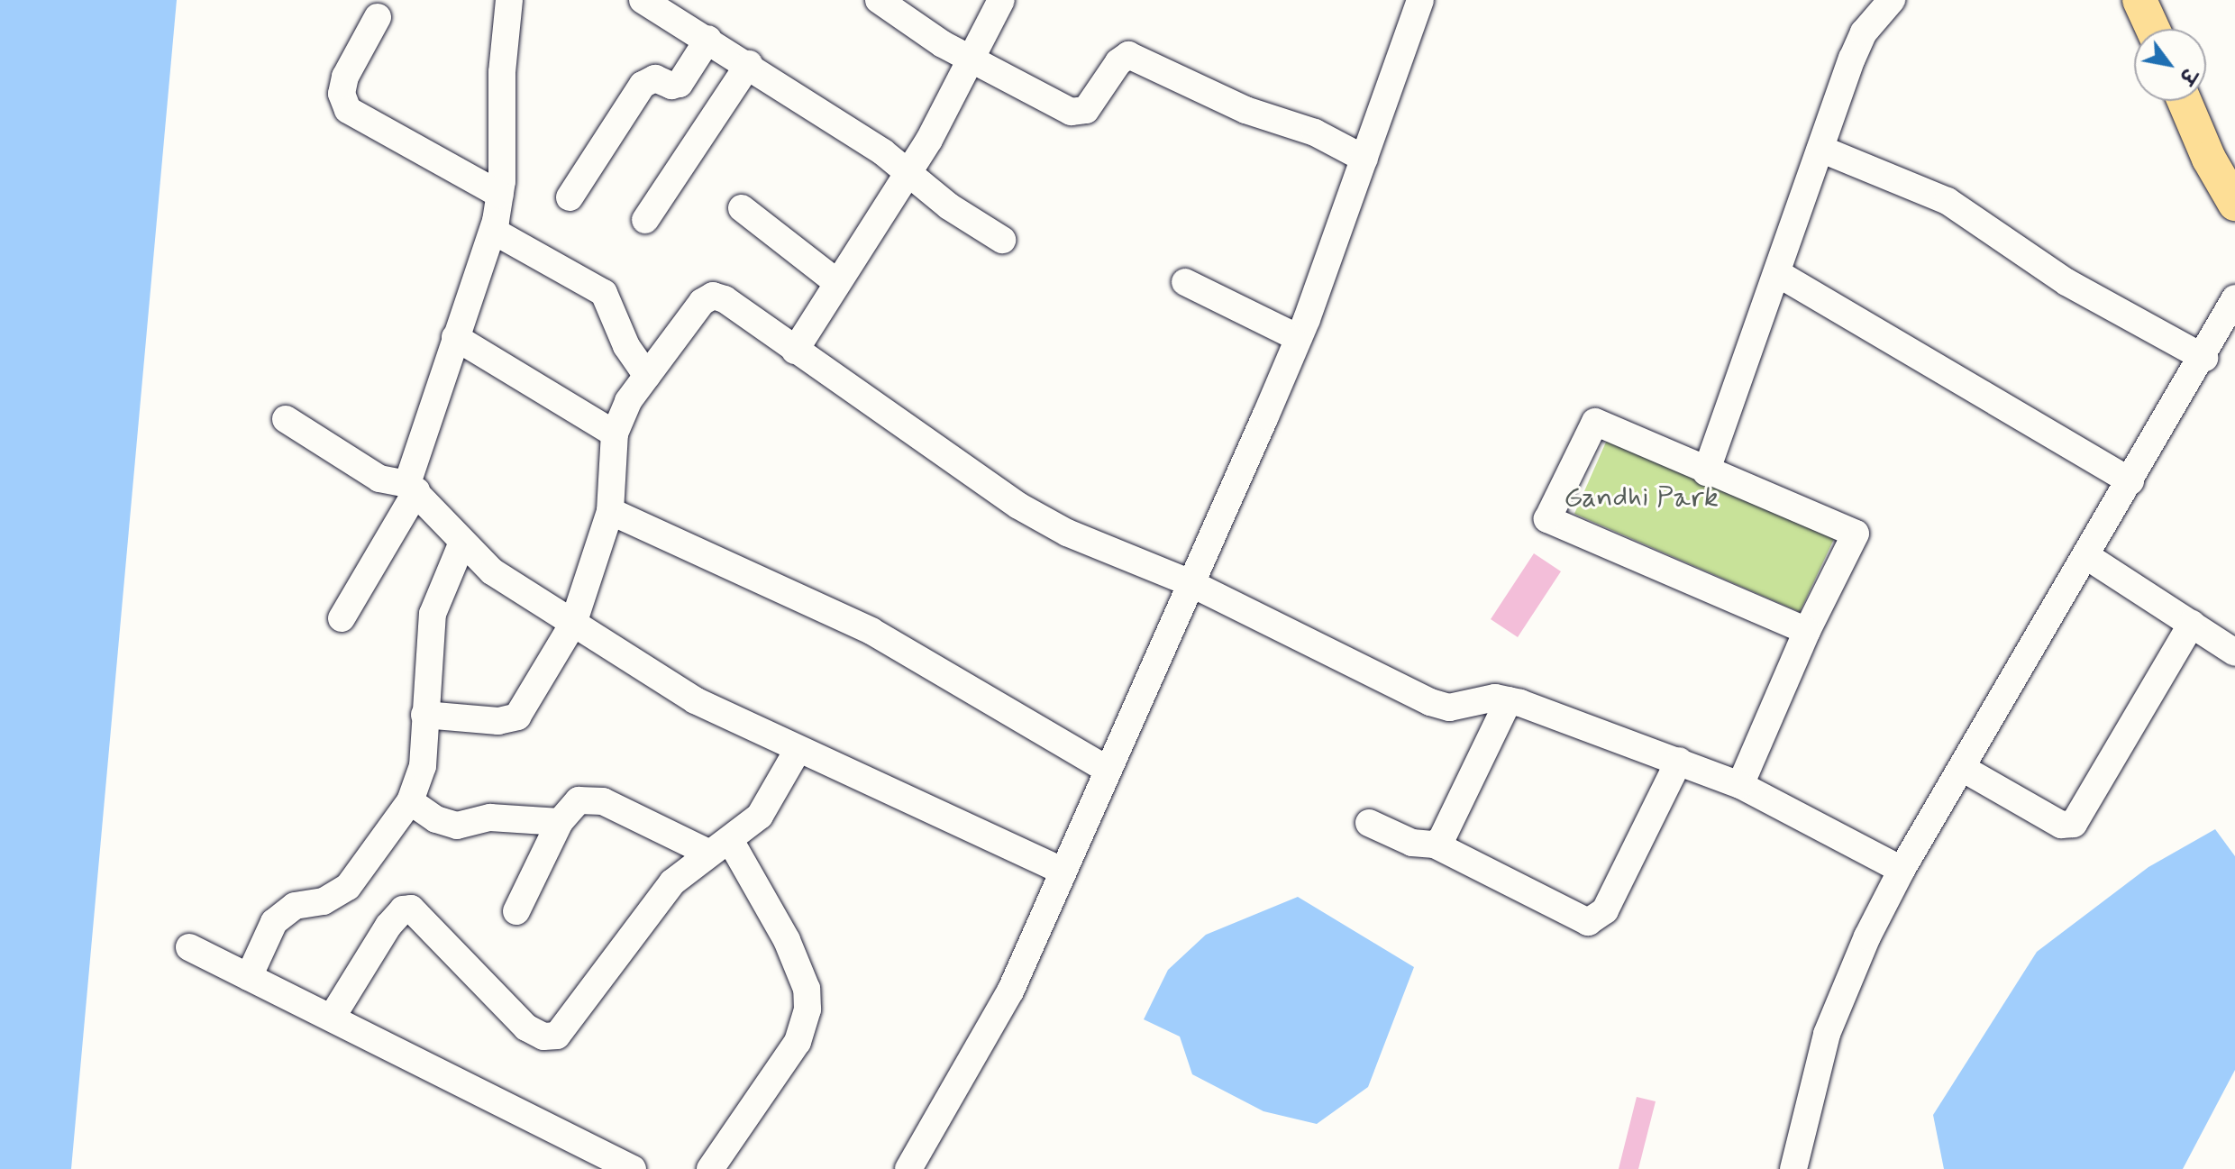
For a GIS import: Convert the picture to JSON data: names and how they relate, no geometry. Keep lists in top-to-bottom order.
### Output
{
  "parks": ["Gandhi Park"],
  "north": "bottom right"
}
